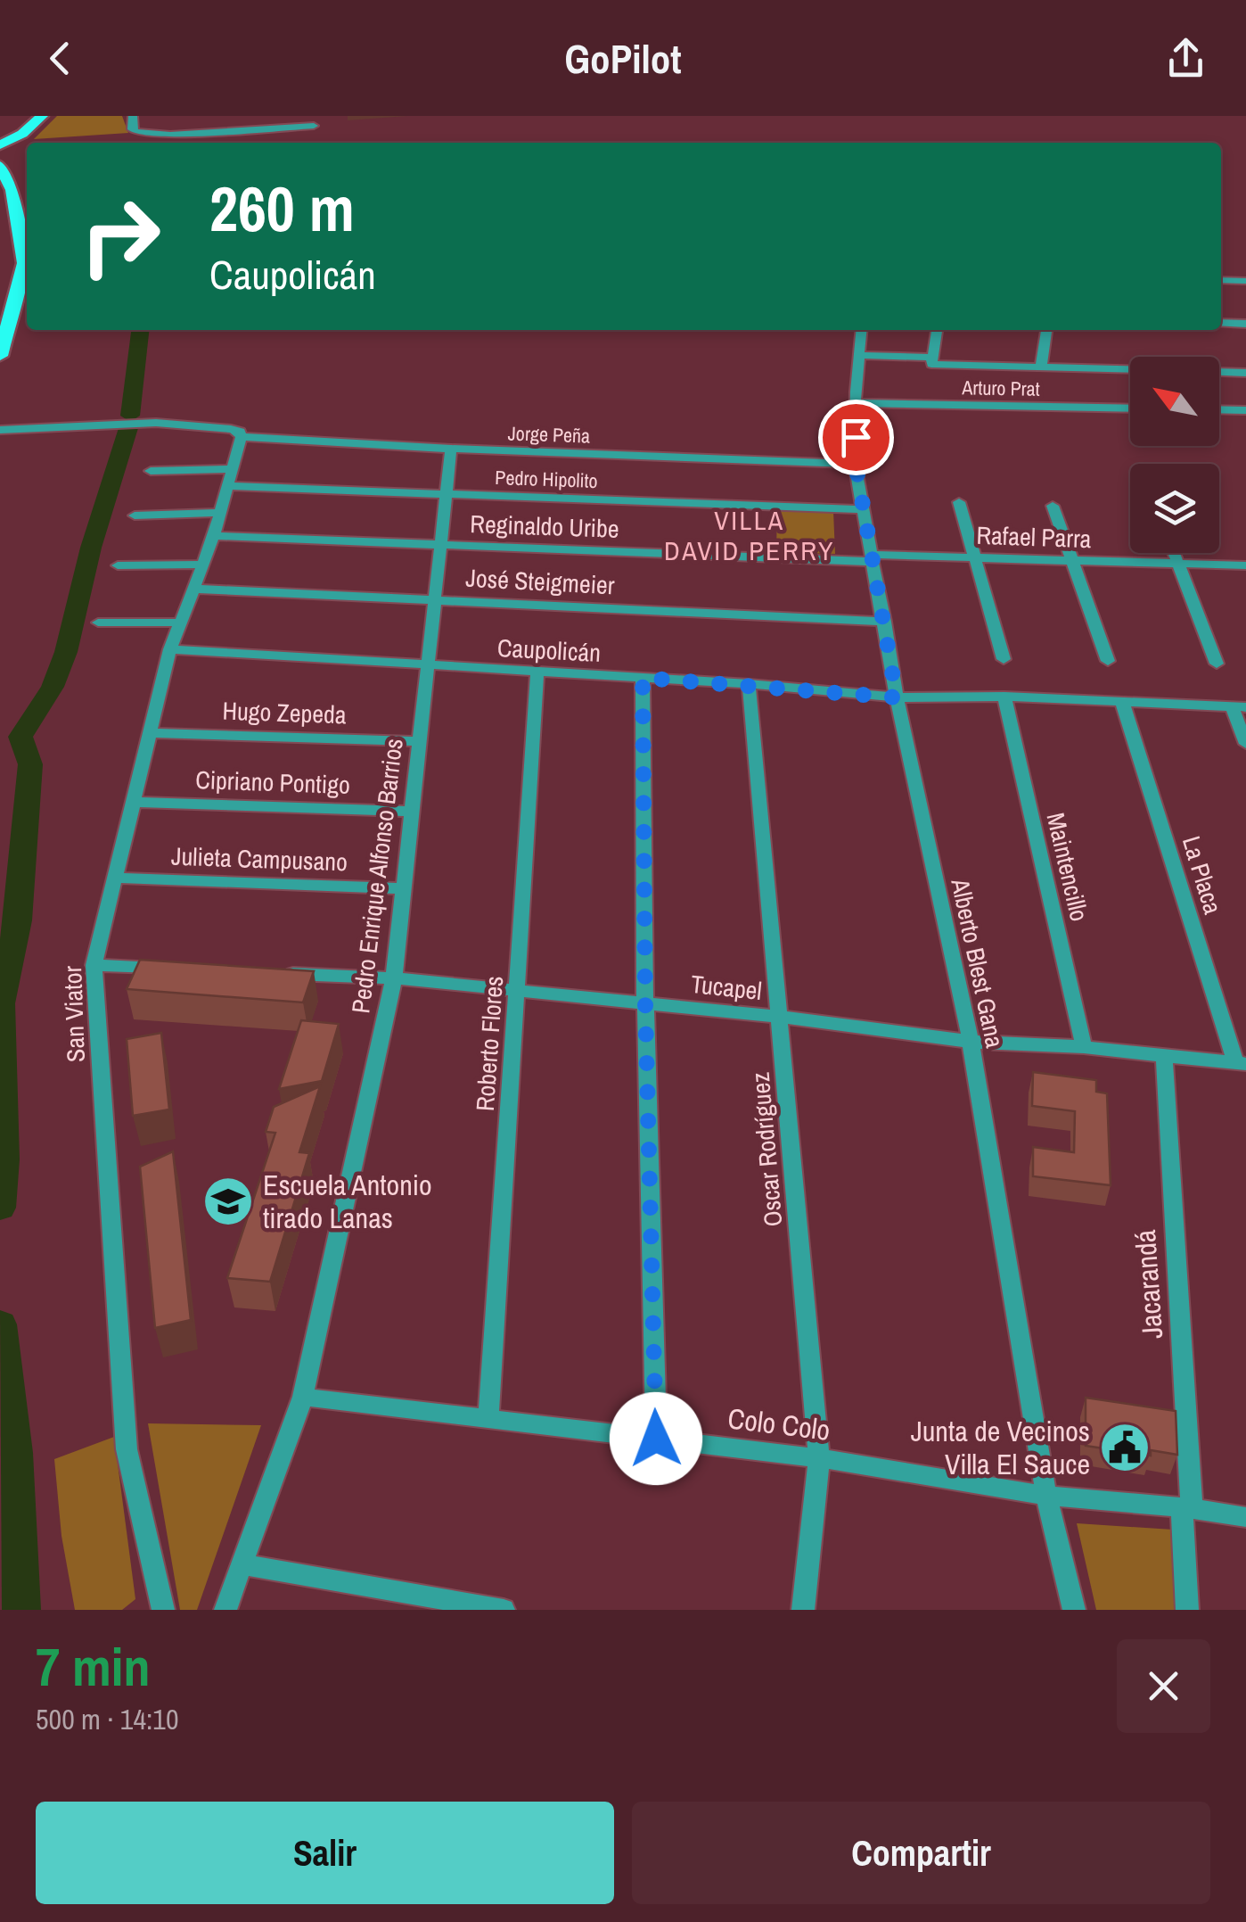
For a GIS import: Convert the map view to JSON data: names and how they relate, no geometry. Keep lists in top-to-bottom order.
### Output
{
  "streets": {
    "street": [
      "Arturo Prat",
      "Jorge Peña",
      "Pedro Hipolito",
      "Reginaldo Uribe",
      "Rafael Parra",
      "José Steigmeier",
      "Caupolicán",
      "Hugo Zepeda",
      "Cipriano Pontigo",
      "Julieta Campusano",
      "Maintencillo",
      "La Placa",
      "Pedro Enrique Alfonso Barrios",
      "Alberto Blest Gana",
      "Tucapel",
      "San Viator",
      "Roberto Flores",
      "Oscar Rodríguez",
      "Jacarandá",
      "Colo Colo"
    ]
  },
  "crossings": [
    ["Arturo Prat", "Alberto Blest Gana"],
    ["Jorge Peña", "Pedro Enrique Alfonso Barrios"],
    ["Jorge Peña", "Alberto Blest Gana"],
    ["Jorge Peña", "San Viator"],
    ["Pedro Hipolito", "Pedro Enrique Alfonso Barrios"],
    ["Pedro Hipolito", "Alberto Blest Gana"],
    ["Pedro Hipolito", "San Viator"],
    ["Reginaldo Uribe", "Rafael Parra"],
    ["Reginaldo Uribe", "Pedro Enrique Alfonso Barrios"],
    ["Reginaldo Uribe", "Alberto Blest Gana"],
    ["Reginaldo Uribe", "San Viator"],
    ["Rafael Parra", "Alberto Blest Gana"],
    ["José Steigmeier", "Pedro Enrique Alfonso Barrios"],
    ["José Steigmeier", "Alberto Blest Gana"],
    ["José Steigmeier", "San Viator"],
    ["Caupolicán", "Maintencillo"],
    ["Caupolicán", "La Placa"],
    ["Caupolicán", "Pedro Enrique Alfonso Barrios"],
    ["Caupolicán", "Alberto Blest Gana"],
    ["Caupolicán", "San Viator"],
    ["Caupolicán", "Roberto Flores"],
    ["Caupolicán", "Oscar Rodríguez"],
    ["Hugo Zepeda", "Pedro Enrique Alfonso Barrios"],
    ["Hugo Zepeda", "San Viator"],
    ["Cipriano Pontigo", "Pedro Enrique Alfonso Barrios"],
    ["Cipriano Pontigo", "San Viator"],
    ["Julieta Campusano", "Pedro Enrique Alfonso Barrios"],
    ["Julieta Campusano", "San Viator"],
    ["Maintencillo", "Tucapel"],
    ["La Placa", "Tucapel"],
    ["Pedro Enrique Alfonso Barrios", "Tucapel"],
    ["Pedro Enrique Alfonso Barrios", "Colo Colo"],
    ["Alberto Blest Gana", "Tucapel"],
    ["Alberto Blest Gana", "Colo Colo"],
    ["Tucapel", "Roberto Flores"],
    ["Tucapel", "Oscar Rodríguez"],
    ["Tucapel", "Jacarandá"],
    ["Roberto Flores", "Colo Colo"],
    ["Oscar Rodríguez", "Colo Colo"],
    ["Jacarandá", "Colo Colo"]
  ],
  "districts": ["VILLA DAVID PERRY"],
  "places": {
    "school or university": ["Escuela Antonio tirado Lanas"],
    "public building": ["Junta de Vecinos Villa El Sauce"]
  },
  "north": "top left",
  "page": {
    "header": "GoPilot",
    "turn": ["260 m", "Caupolicán"],
    "heading": ["7 min", "500 m · 14:10"],
    "buttons": ["Salir", "Compartir"]
  }
}
